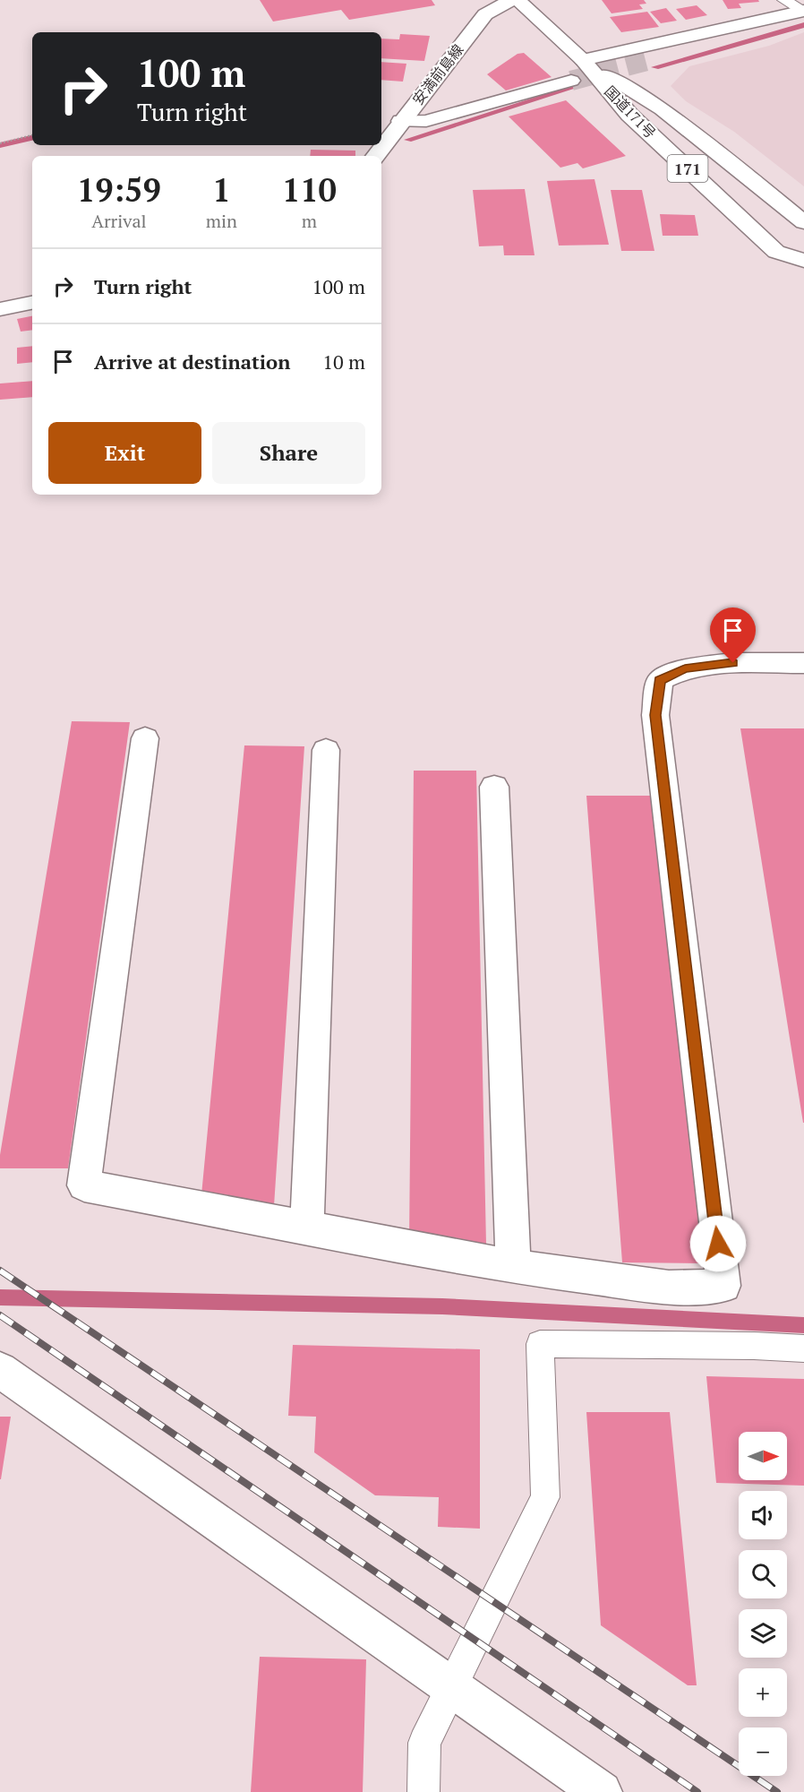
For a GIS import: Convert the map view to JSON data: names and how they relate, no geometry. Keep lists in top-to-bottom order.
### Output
{
  "streets": {
    "main road": ["安満前島線", "国道171号", "171"]
  },
  "north": "right",
  "page": {
    "turn": ["100 m", "Turn right"],
    "eta": [
      "19:59",
      "Arrival",
      "1",
      "min",
      "110",
      "m"
    ],
    "list": [
      {
        "name": "Turn right",
        "value": "100 m"
      },
      {
        "name": "Arrive at destination",
        "value": "10 m"
      }
    ],
    "buttons": ["Exit", "Share"],
    "map_buttons": ["+", "−"]
  }
}
